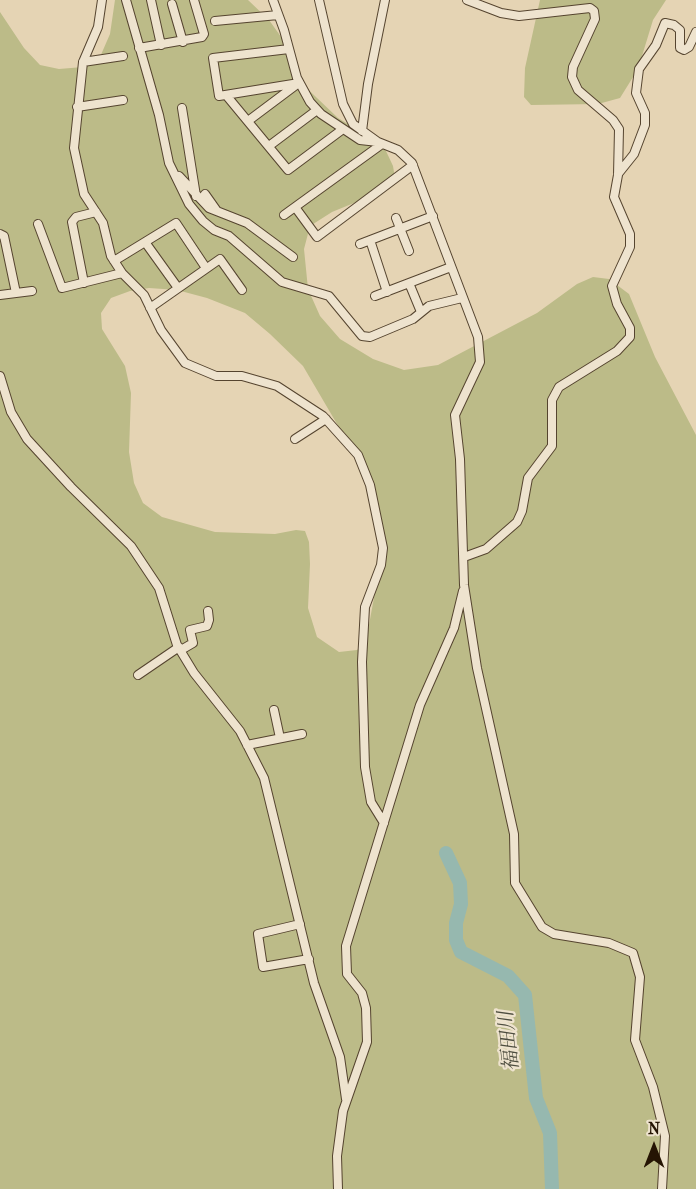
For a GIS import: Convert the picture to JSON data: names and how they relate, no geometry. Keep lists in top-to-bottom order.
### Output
{
  "water": ["福田川"],
  "north": "top"
}
